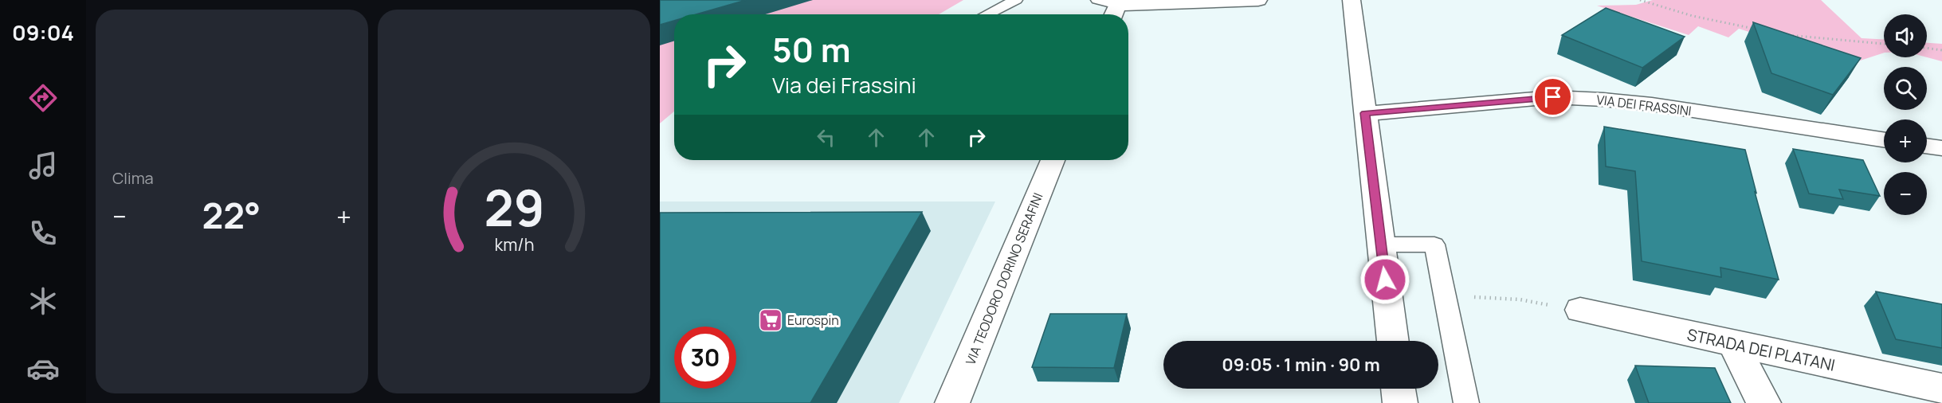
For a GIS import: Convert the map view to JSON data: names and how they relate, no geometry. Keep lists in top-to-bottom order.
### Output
{
  "streets": {
    "street": ["VIA DEI FRASSINI", "VIA TEODORO DORINO SERAFINI", "STRADA DEI PLATANI"]
  },
  "places": {
    "supermarket": ["Eurospin"]
  },
  "page": {
    "tabs": "09:04",
    "tile": "Clima",
    "map_buttons": ["+", "−"],
    "turn": ["50 m", "Via dei Frassini"],
    "heat": ["−", "22°", "+"],
    "limit": "30",
    "trip": "09:05 · 1 min · 90 m",
    "gauge": ["29", "km/h"]
  }
}
